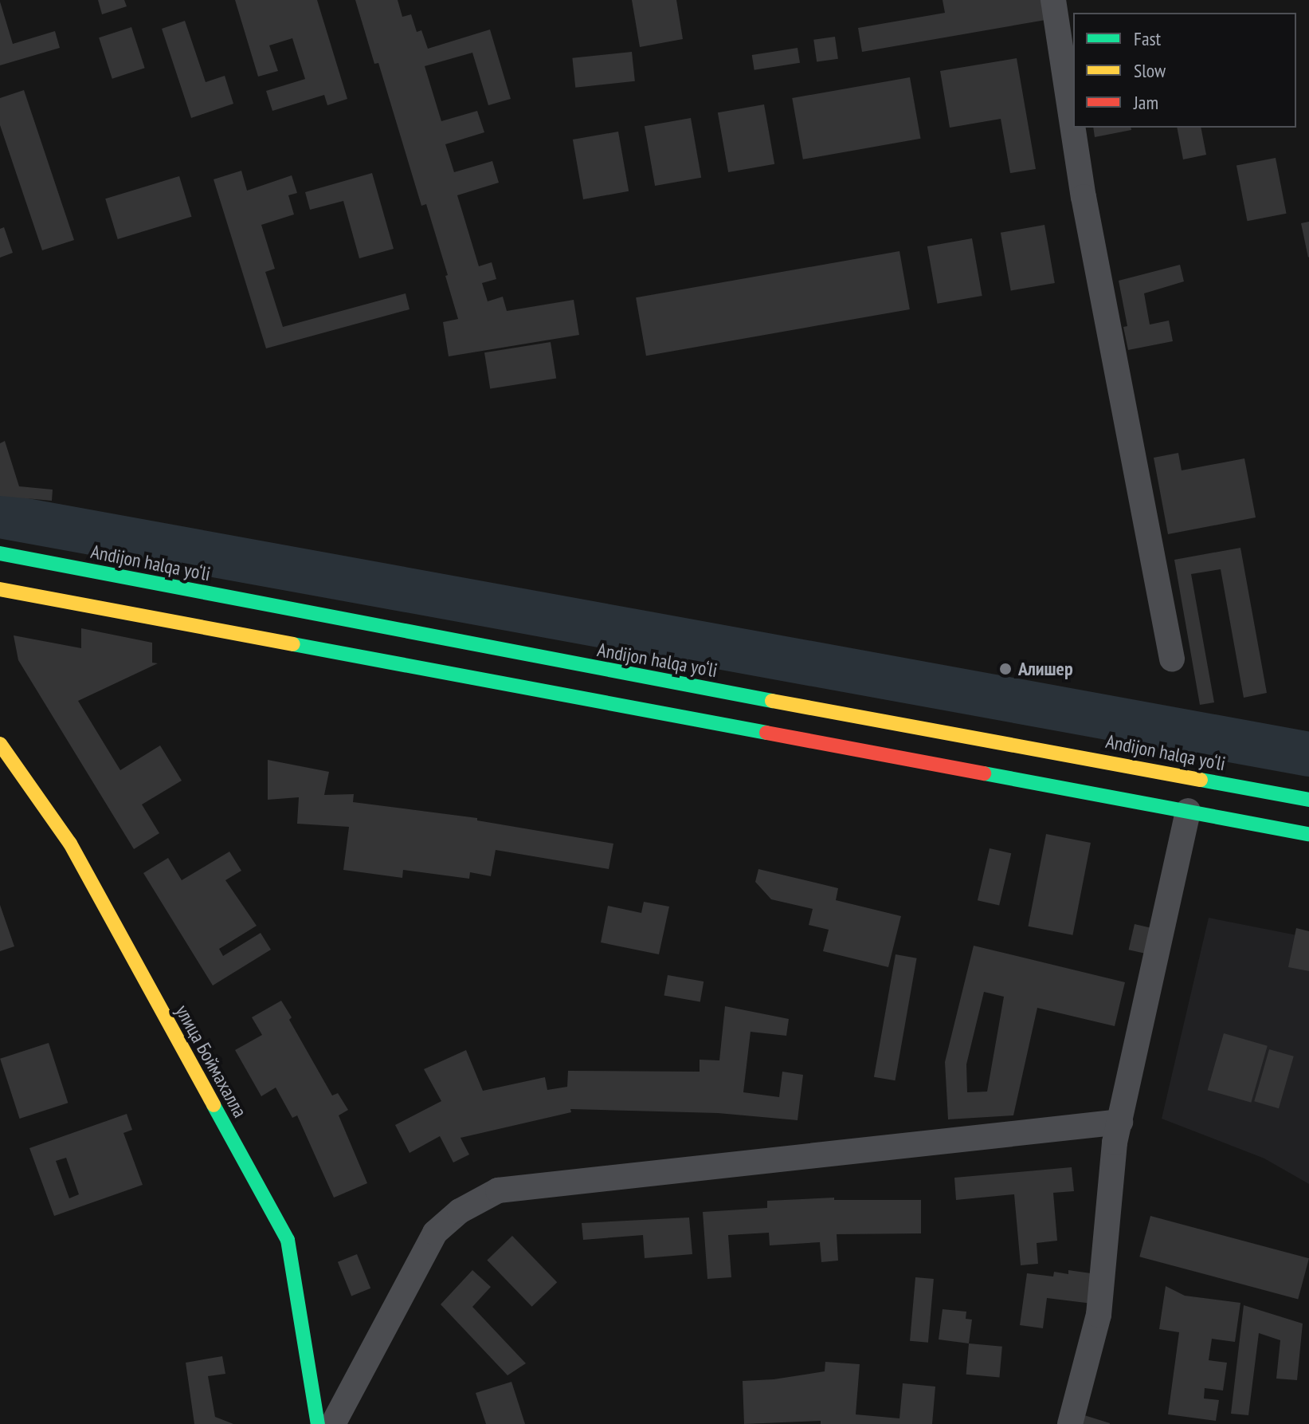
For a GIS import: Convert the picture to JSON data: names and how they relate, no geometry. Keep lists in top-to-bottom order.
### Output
{
  "streets": {
    "main road": ["Andijon halqa yo‘li", "улица Боймахалла"]
  },
  "places": ["Алишер"],
  "legend": ["Fast", "Slow", "Jam"]
}
